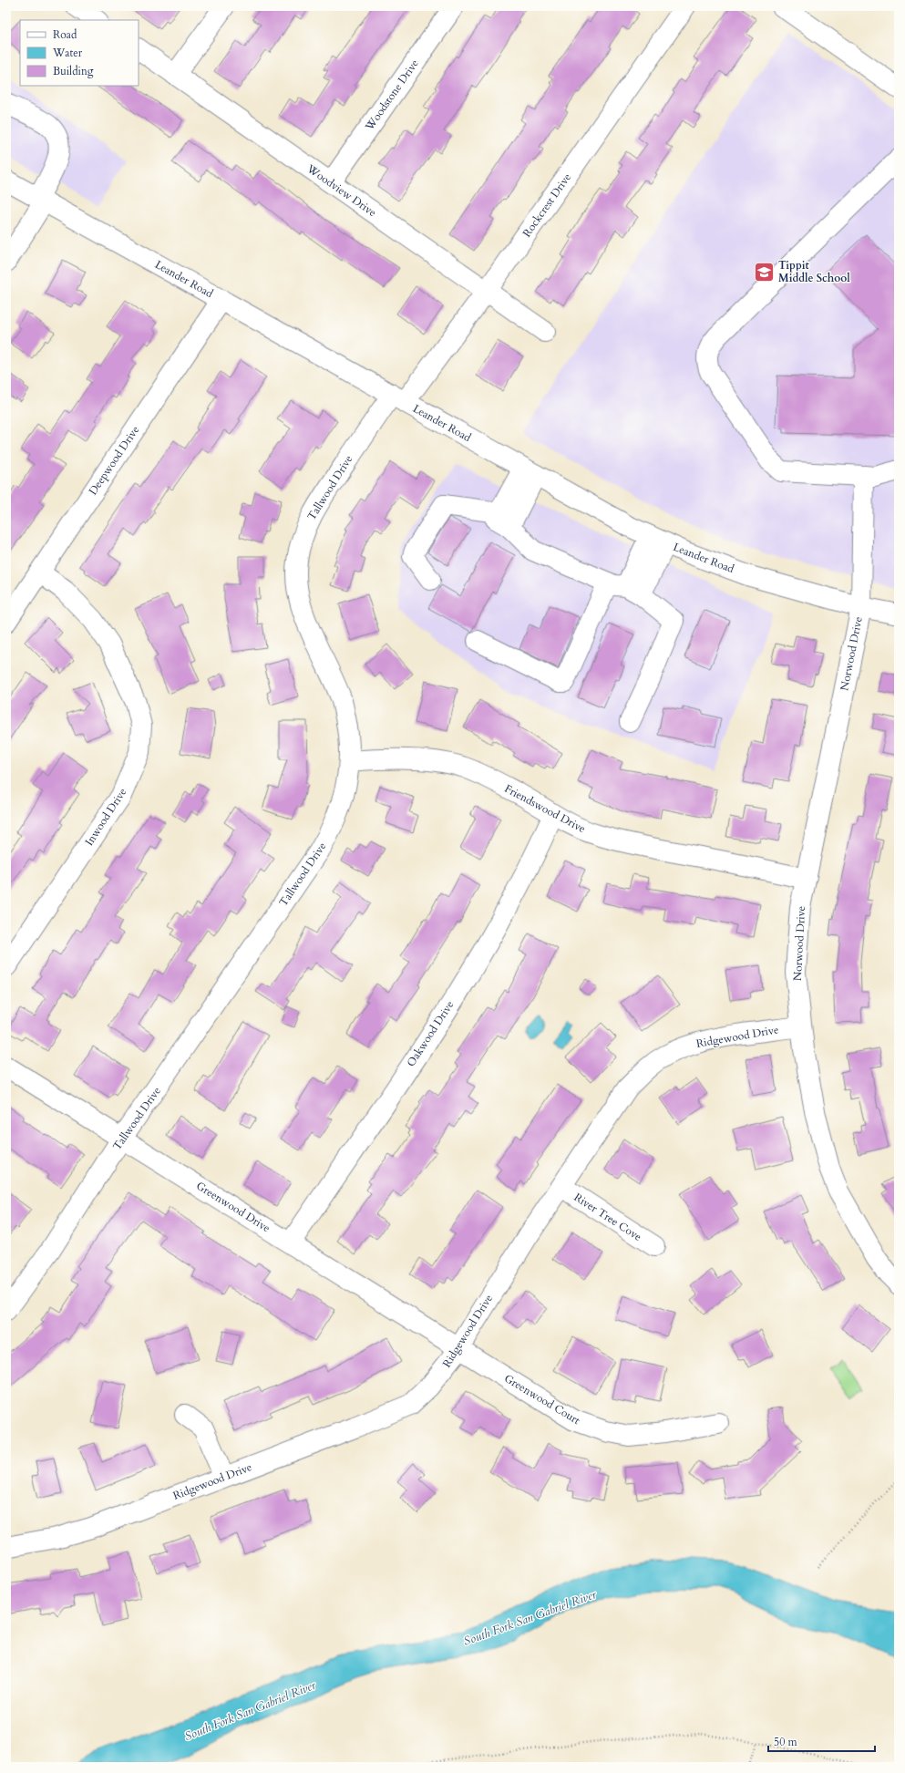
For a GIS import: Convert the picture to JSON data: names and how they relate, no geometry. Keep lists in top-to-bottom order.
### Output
{
  "streets": {
    "street": [
      "Woodstone Drive",
      "Woodview Drive",
      "Rockcrest Drive",
      "Leander Road",
      "Deepwood Drive",
      "Tallwood Drive",
      "Norwood Drive",
      "Friendswood Drive",
      "Inwood Drive",
      "Oakwood Drive",
      "Ridgewood Drive",
      "Greenwood Drive",
      "River Tree Cove",
      "Greenwood Court"
    ]
  },
  "crossings": [
    ["Woodstone Drive", "Woodview Drive"],
    ["Woodview Drive", "Rockcrest Drive"],
    ["Rockcrest Drive", "Leander Road"],
    ["Rockcrest Drive", "Tallwood Drive"],
    ["Leander Road", "Deepwood Drive"],
    ["Leander Road", "Tallwood Drive"],
    ["Leander Road", "Norwood Drive"],
    ["Deepwood Drive", "Inwood Drive"],
    ["Tallwood Drive", "Friendswood Drive"],
    ["Tallwood Drive", "Greenwood Drive"],
    ["Norwood Drive", "Friendswood Drive"],
    ["Norwood Drive", "Ridgewood Drive"],
    ["Friendswood Drive", "Oakwood Drive"],
    ["Oakwood Drive", "Greenwood Drive"],
    ["Ridgewood Drive", "Greenwood Drive"],
    ["Ridgewood Drive", "River Tree Cove"],
    ["Ridgewood Drive", "Greenwood Court"],
    ["Greenwood Drive", "Greenwood Court"]
  ],
  "water": ["South Fork San Gabriel River"],
  "places": {
    "school or university": ["Tippit Middle School"]
  },
  "legend": ["Road", "Water", "Building"],
  "scale_bar": "50 m"
}
